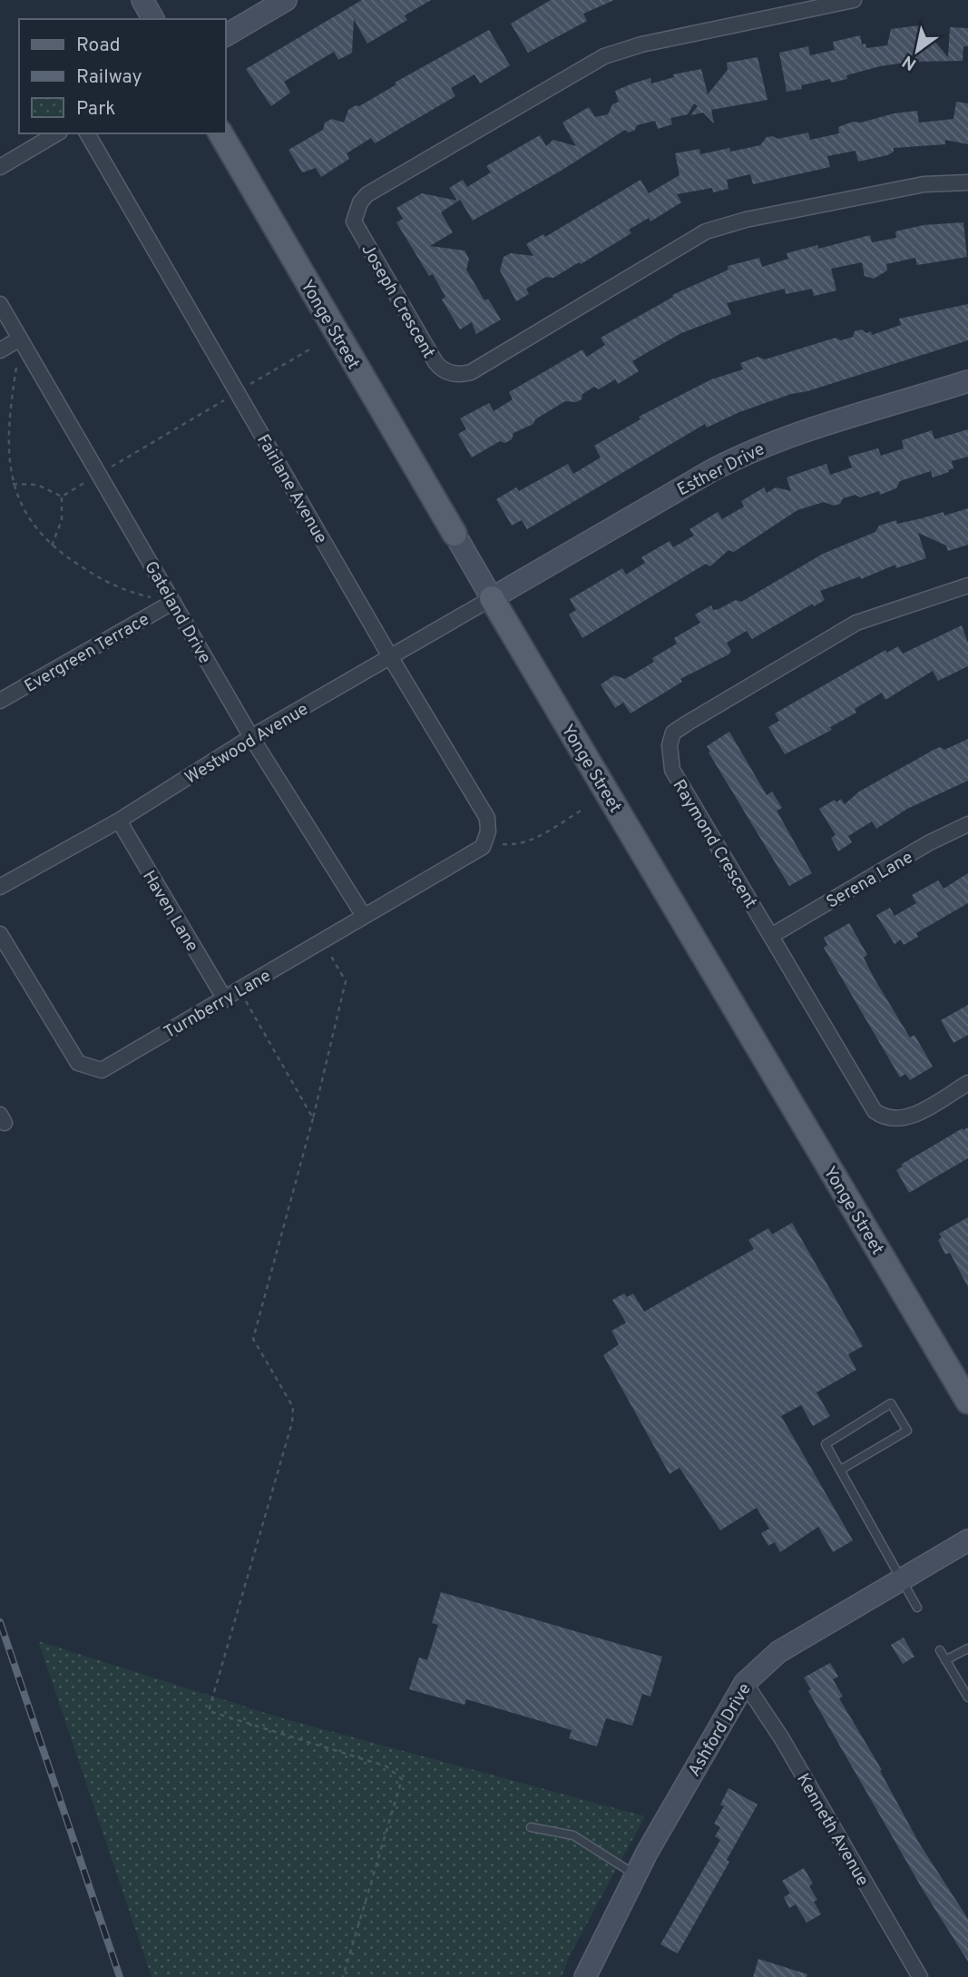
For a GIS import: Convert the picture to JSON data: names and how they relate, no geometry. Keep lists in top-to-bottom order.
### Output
{
  "streets": {
    "main road": ["Yonge Street", "Esther Drive", "Ashford Drive"],
    "street": [
      "Joseph Crescent",
      "Fairlane Avenue",
      "Gateland Drive",
      "Evergreen Terrace",
      "Westwood Avenue",
      "Raymond Crescent",
      "Serena Lane",
      "Haven Lane",
      "Turnberry Lane",
      "Kenneth Avenue"
    ]
  },
  "crossings": [
    ["Yonge Street", "Esther Drive"],
    ["Yonge Street", "Westwood Avenue"],
    ["Esther Drive", "Westwood Avenue"],
    ["Fairlane Avenue", "Westwood Avenue"],
    ["Fairlane Avenue", "Turnberry Lane"],
    ["Gateland Drive", "Evergreen Terrace"],
    ["Gateland Drive", "Westwood Avenue"],
    ["Gateland Drive", "Turnberry Lane"],
    ["Westwood Avenue", "Haven Lane"],
    ["Raymond Crescent", "Serena Lane"],
    ["Haven Lane", "Turnberry Lane"],
    ["Ashford Drive", "Kenneth Avenue"]
  ],
  "legend": ["Road", "Railway", "Park"],
  "north": "bottom left"
}
